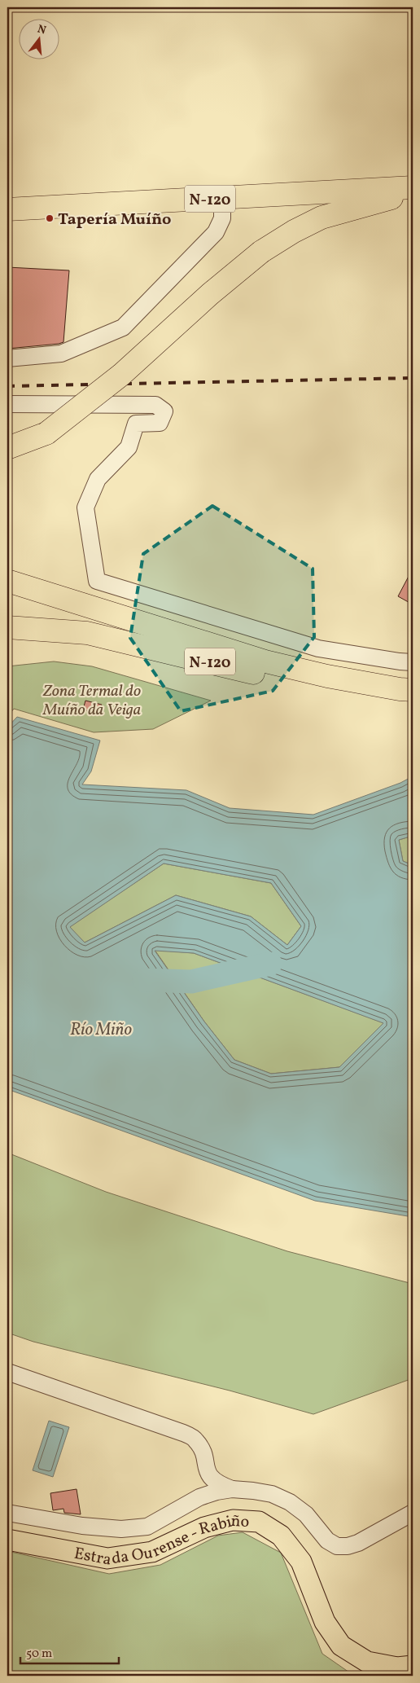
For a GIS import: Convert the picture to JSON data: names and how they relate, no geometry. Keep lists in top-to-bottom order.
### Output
{
  "streets": {
    "highway": ["N-120"],
    "main road": ["Estrada Ourense - Rabiño"]
  },
  "water": ["Río Miño"],
  "parks": ["Zona Termal do Muíño da Veiga"],
  "places": ["Tapería Muíño"],
  "scale_bar": "50 m",
  "north": "top"
}
